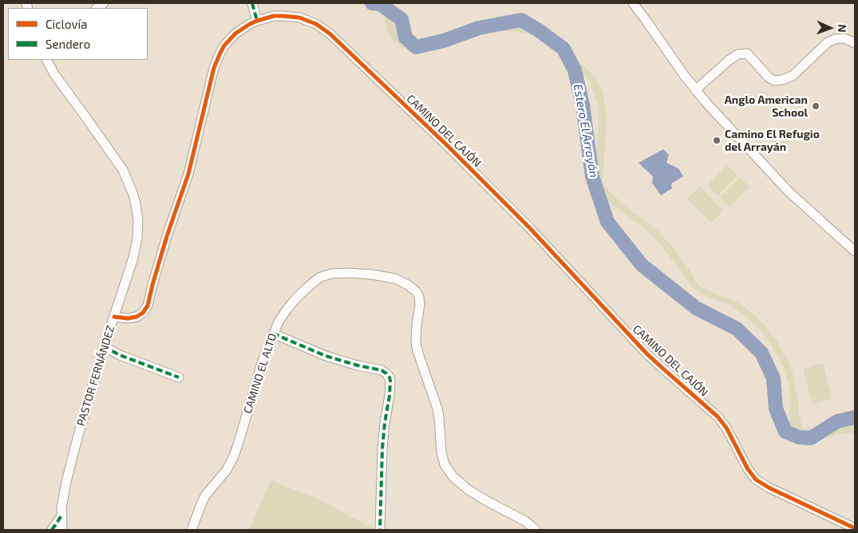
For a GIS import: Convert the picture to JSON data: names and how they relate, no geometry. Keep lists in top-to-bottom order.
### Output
{
  "streets": {
    "street": ["CAMINO DEL CAJÓN", "CAMINO EL ALTO", "PASTOR FERNÁNDEZ"]
  },
  "crossings": [
    ["CAMINO DEL CAJÓN", "PASTOR FERNÁNDEZ"]
  ],
  "water": ["Estero El Arrayán"],
  "places": ["Anglo American School", "Camino El Refugio del Arrayán"],
  "legend": ["Ciclovía", "Sendero"],
  "north": "right"
}
